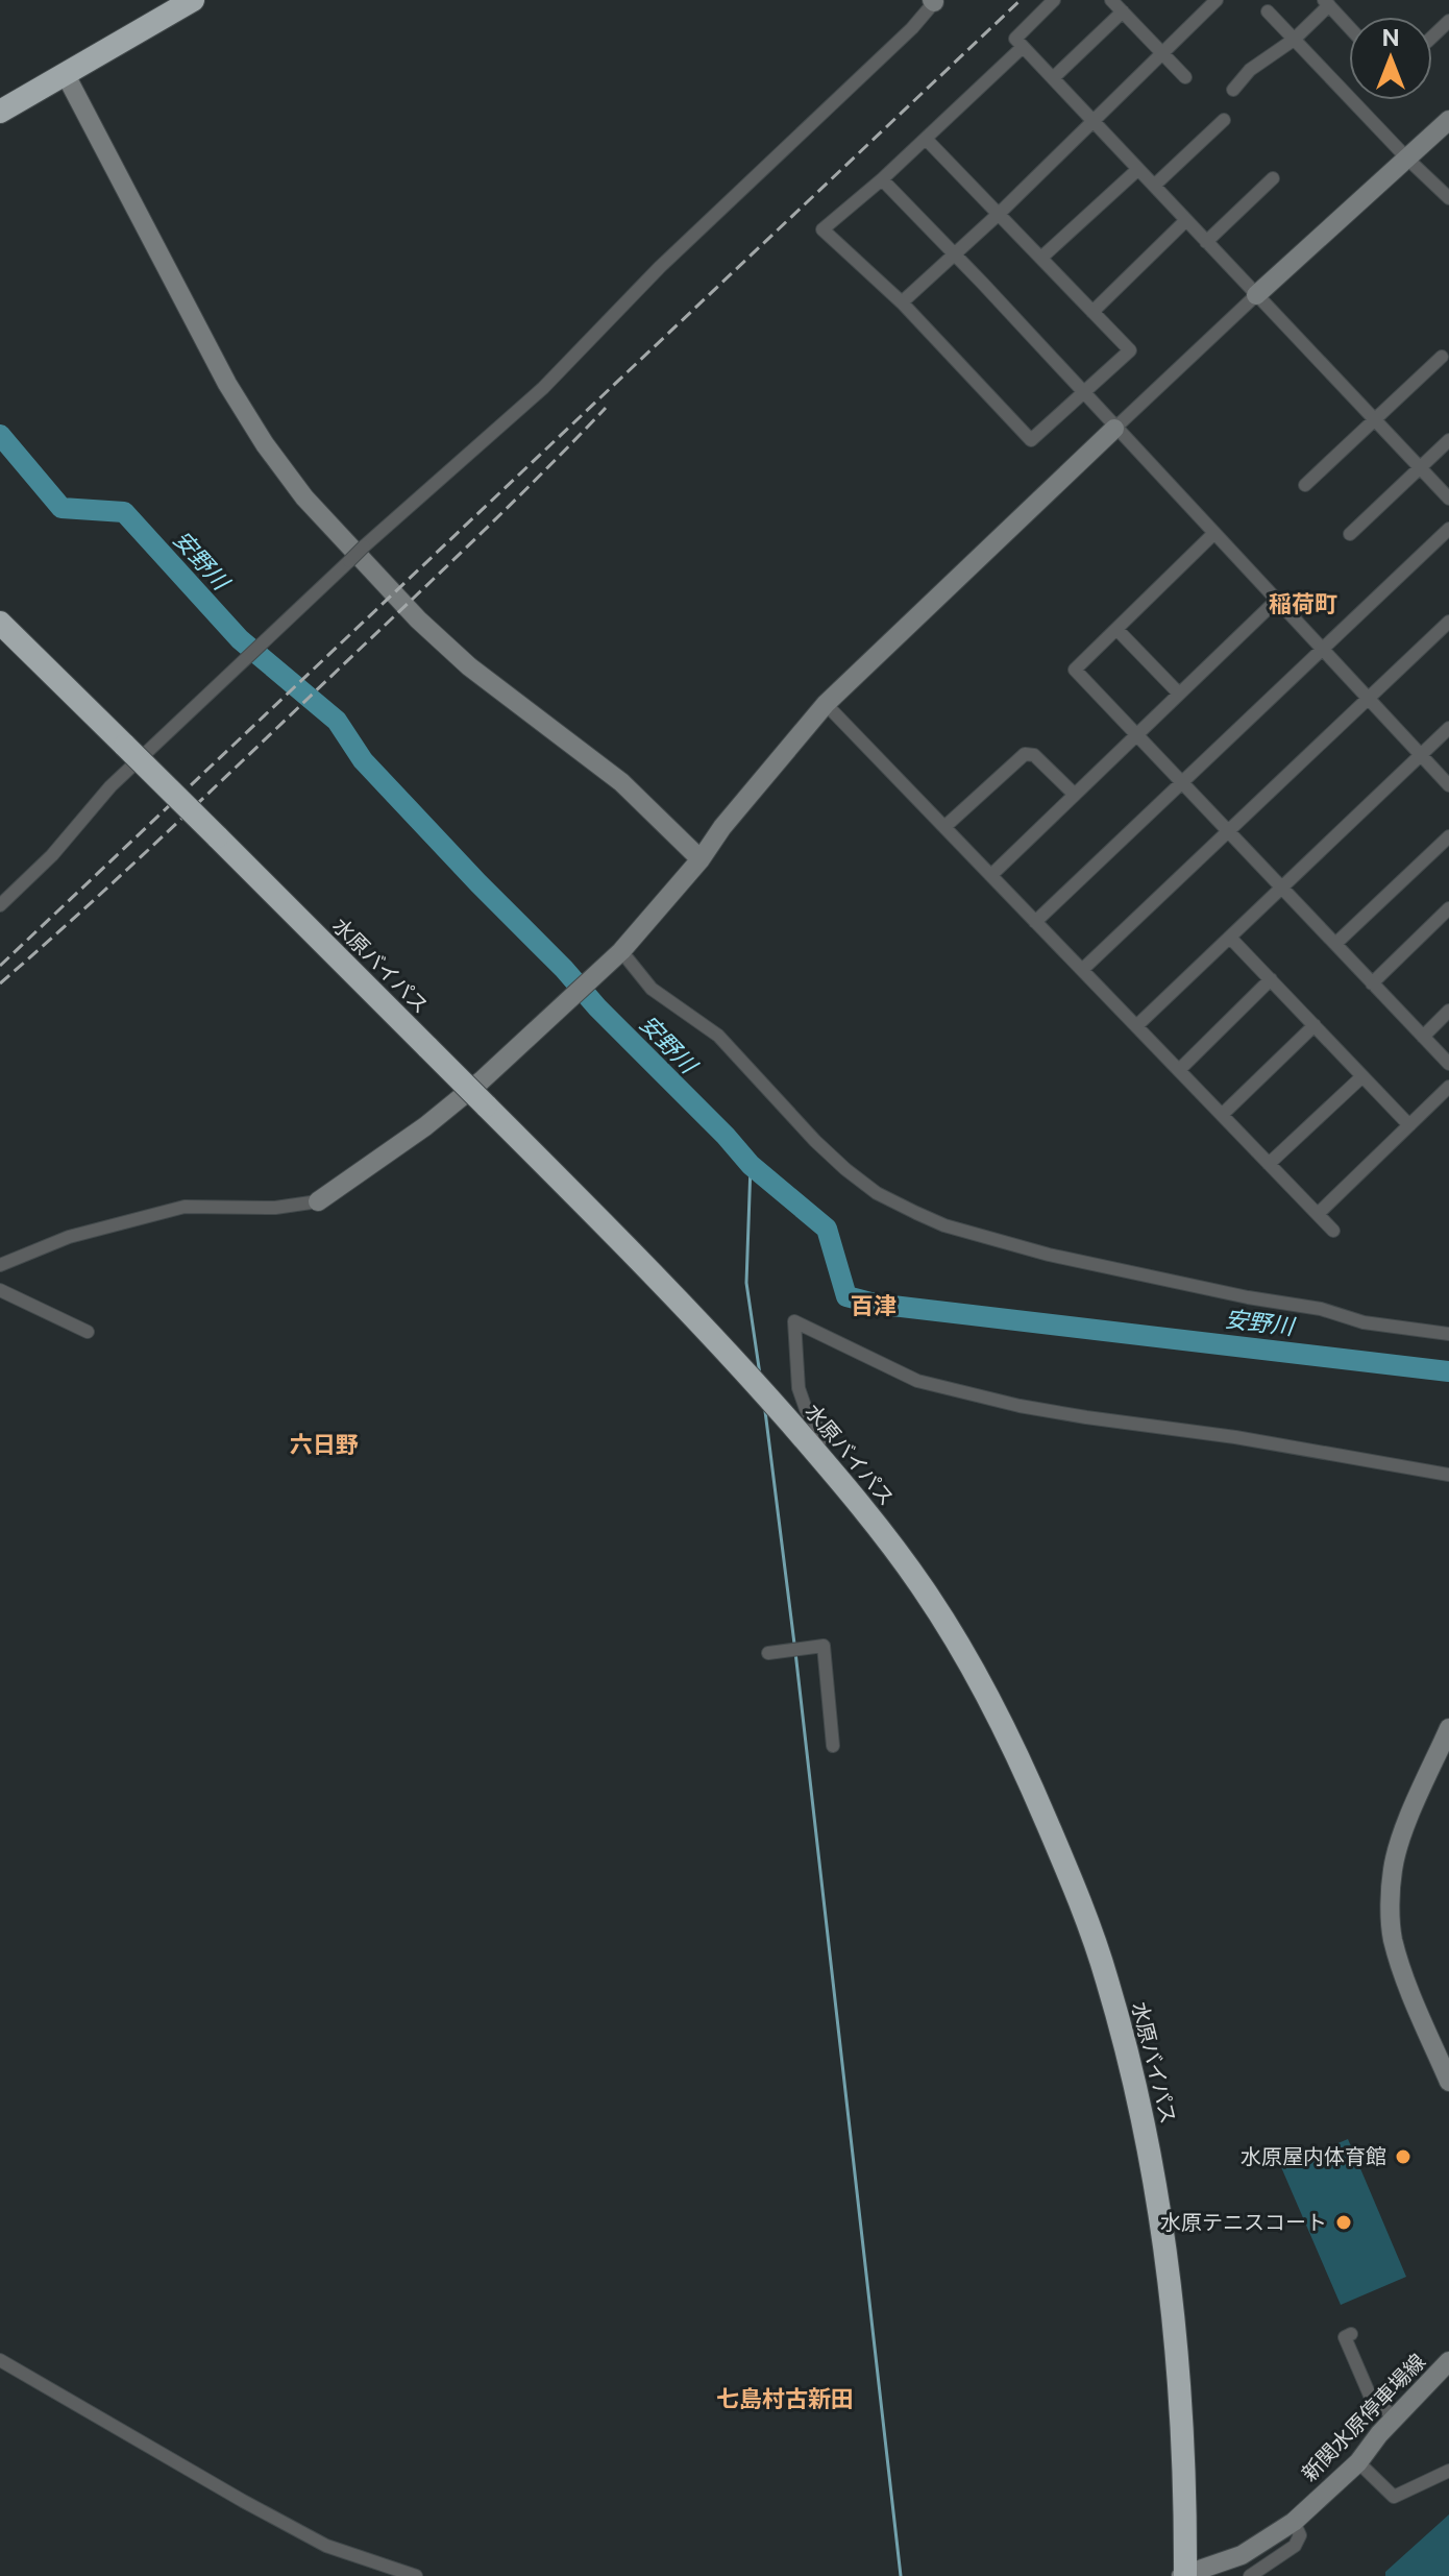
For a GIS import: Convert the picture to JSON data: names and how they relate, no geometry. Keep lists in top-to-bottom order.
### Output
{
  "streets": {
    "highway": ["水原バイパス"],
    "street": ["新関水原停車場線"]
  },
  "crossings": [
    ["水原バイパス", "新関水原停車場線"]
  ],
  "districts": [
    "稲荷町",
    "百津",
    "六日野",
    "七島村古新田"
  ],
  "water": ["安野川"],
  "places": ["水原屋内体育館", "水原テニスコート"],
  "north": "top"
}
